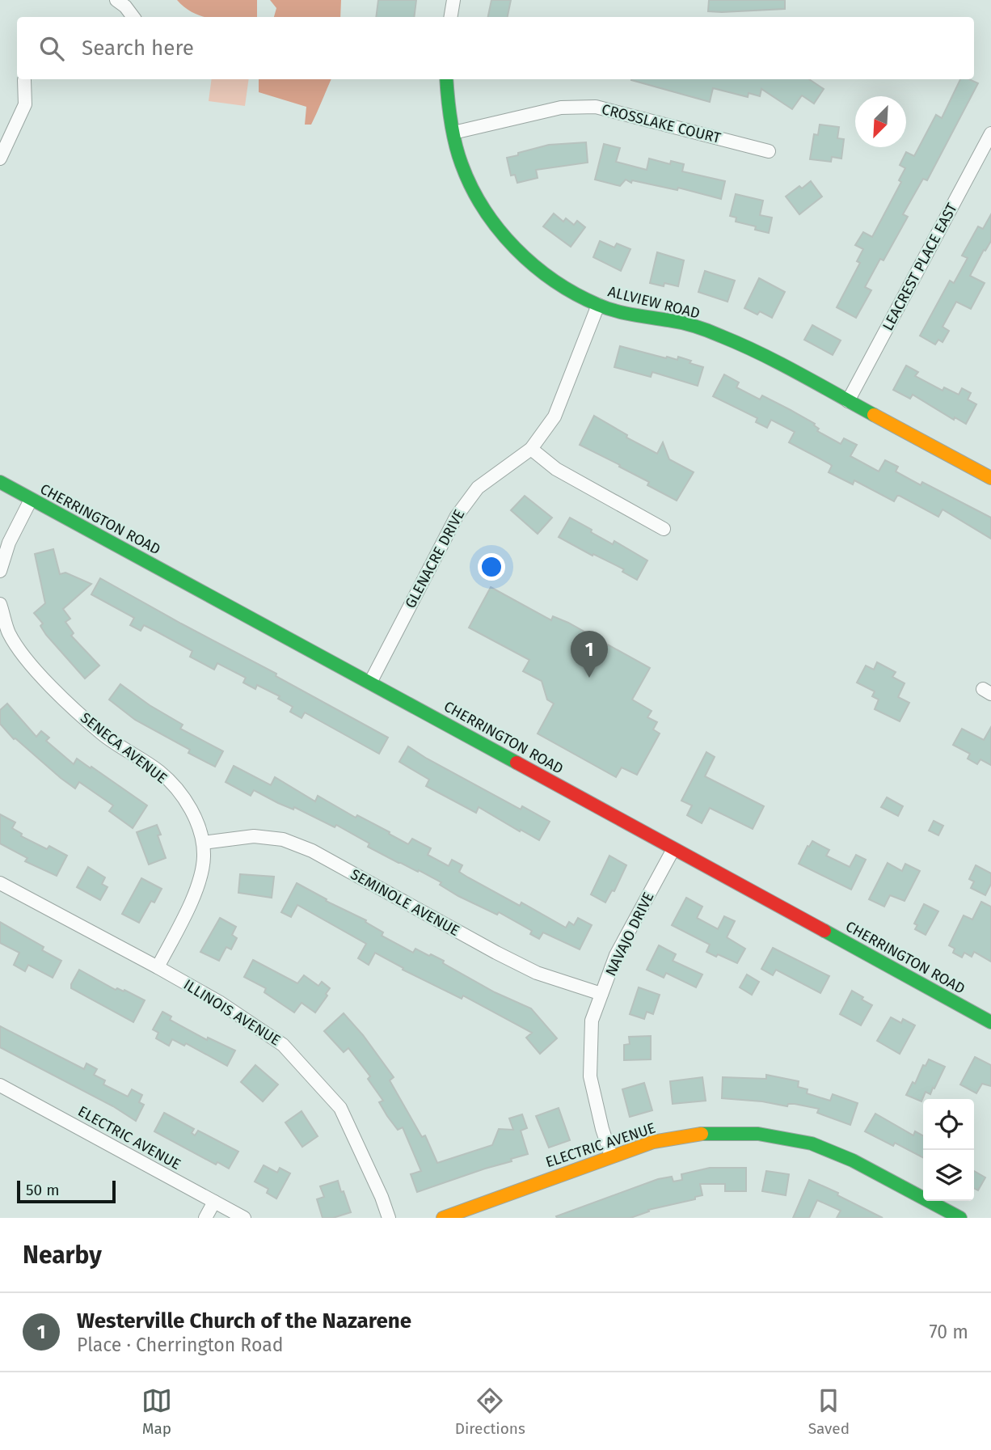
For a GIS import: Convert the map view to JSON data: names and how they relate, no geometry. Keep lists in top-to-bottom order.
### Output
{
  "streets": {
    "street": [
      "CROSSLAKE COURT",
      "LEACREST PLACE EAST",
      "ALLVIEW ROAD",
      "CHERRINGTON ROAD",
      "GLENACRE DRIVE",
      "SENECA AVENUE",
      "SEMINOLE AVENUE",
      "NAVAJO DRIVE",
      "ILLINOIS AVENUE",
      "ELECTRIC AVENUE"
    ]
  },
  "crossings": [
    ["CROSSLAKE COURT", "ALLVIEW ROAD"],
    ["LEACREST PLACE EAST", "ALLVIEW ROAD"],
    ["ALLVIEW ROAD", "GLENACRE DRIVE"],
    ["CHERRINGTON ROAD", "GLENACRE DRIVE"],
    ["CHERRINGTON ROAD", "NAVAJO DRIVE"],
    ["SENECA AVENUE", "SEMINOLE AVENUE"],
    ["SENECA AVENUE", "ILLINOIS AVENUE"],
    ["SEMINOLE AVENUE", "NAVAJO DRIVE"],
    ["NAVAJO DRIVE", "ELECTRIC AVENUE"]
  ],
  "scale_bar": "50 m",
  "north": "bottom left",
  "page": {
    "search": "Search here",
    "pins": "1",
    "scale": "50 m",
    "heading": "Nearby",
    "list": [
      {
        "mark": "1",
        "name": "Westerville Church of the Nazarene",
        "note": "Place · Cherrington Road",
        "value": "70 m"
      }
    ],
    "nav": ["Map", "Directions", "Saved"]
  }
}
